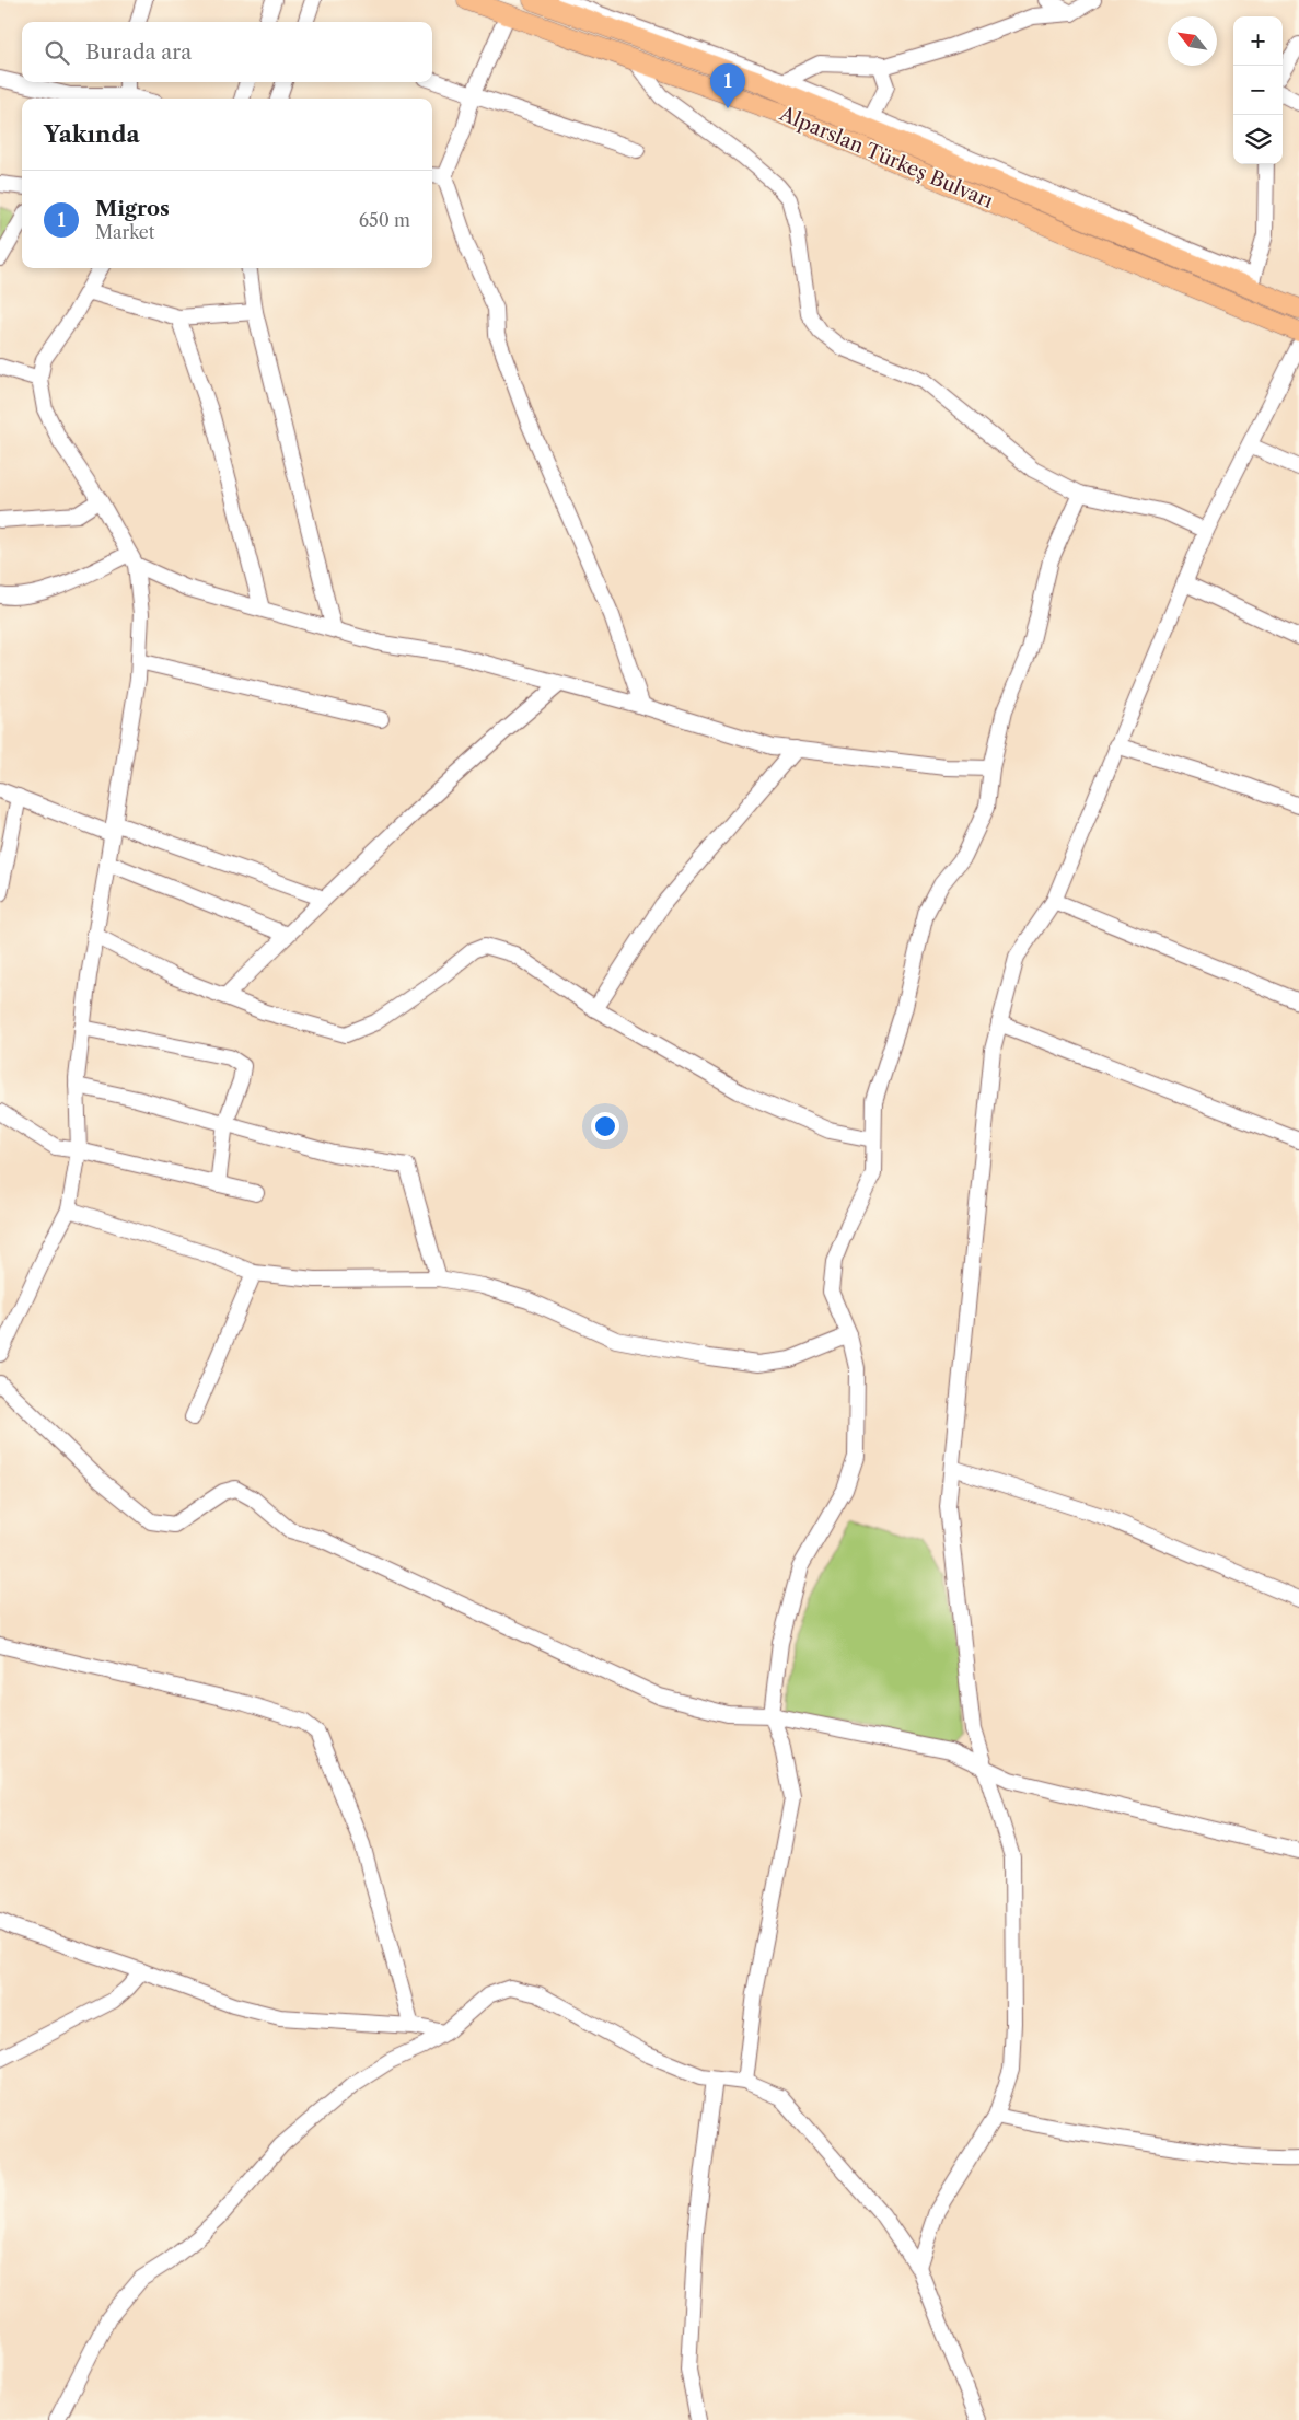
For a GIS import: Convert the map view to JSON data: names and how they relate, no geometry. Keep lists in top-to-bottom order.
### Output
{
  "streets": {
    "main road": ["Alparslan Türkeş Bulvarı"]
  },
  "north": "top left",
  "page": {
    "map_buttons": ["+", "−"],
    "search": "Burada ara",
    "pins": "1",
    "heading": "Yakında",
    "list": [
      {
        "mark": "1",
        "name": "Migros",
        "note": "Market",
        "value": "650 m"
      }
    ]
  }
}
